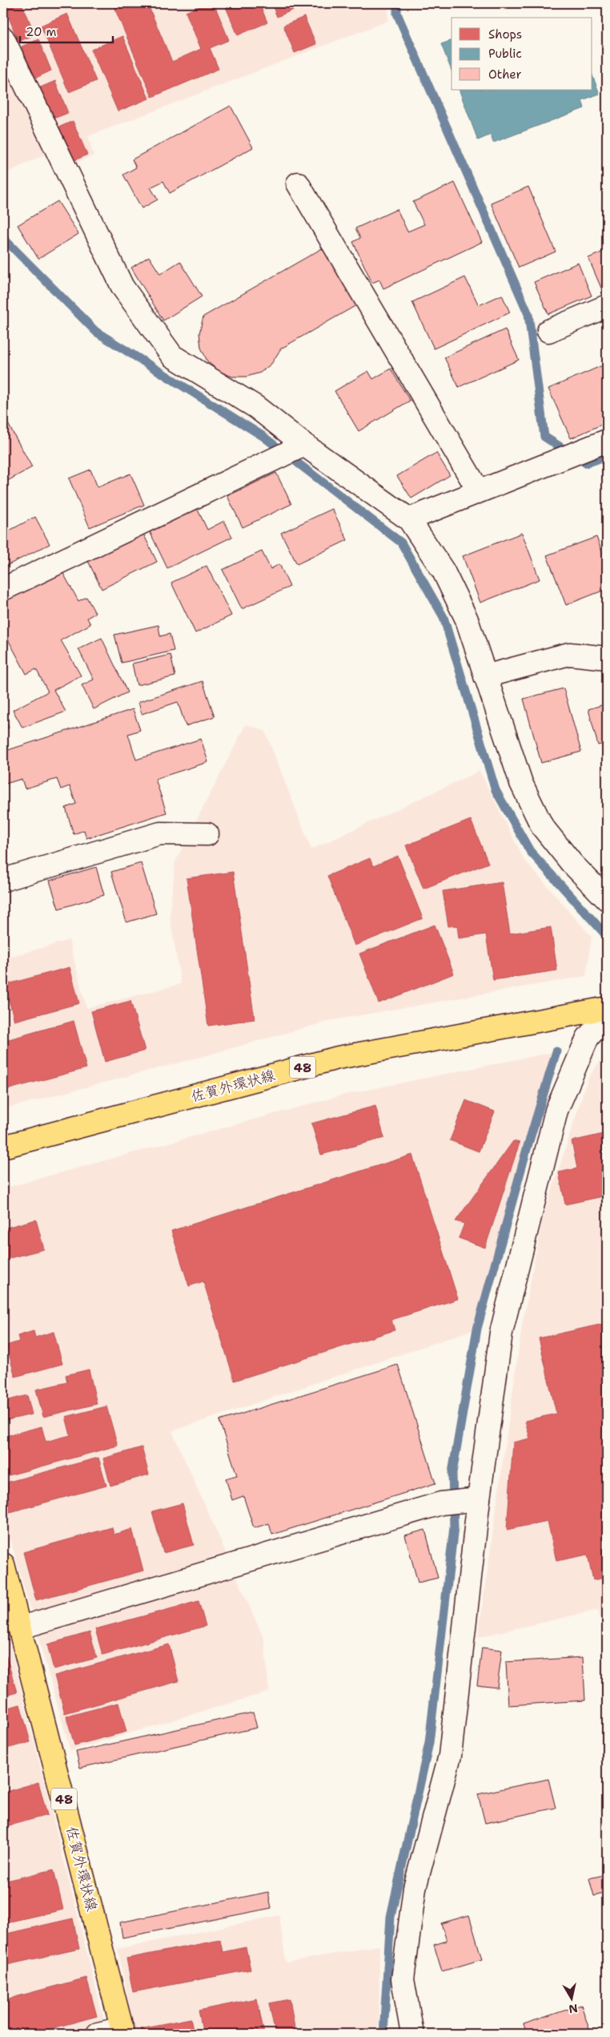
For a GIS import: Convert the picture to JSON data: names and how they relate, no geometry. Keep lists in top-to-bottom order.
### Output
{
  "streets": {
    "main road": ["48", "佐賀外環状線"]
  },
  "legend": ["Shops", "Public", "Other"],
  "scale_bar": "20 m",
  "north": "bottom"
}
